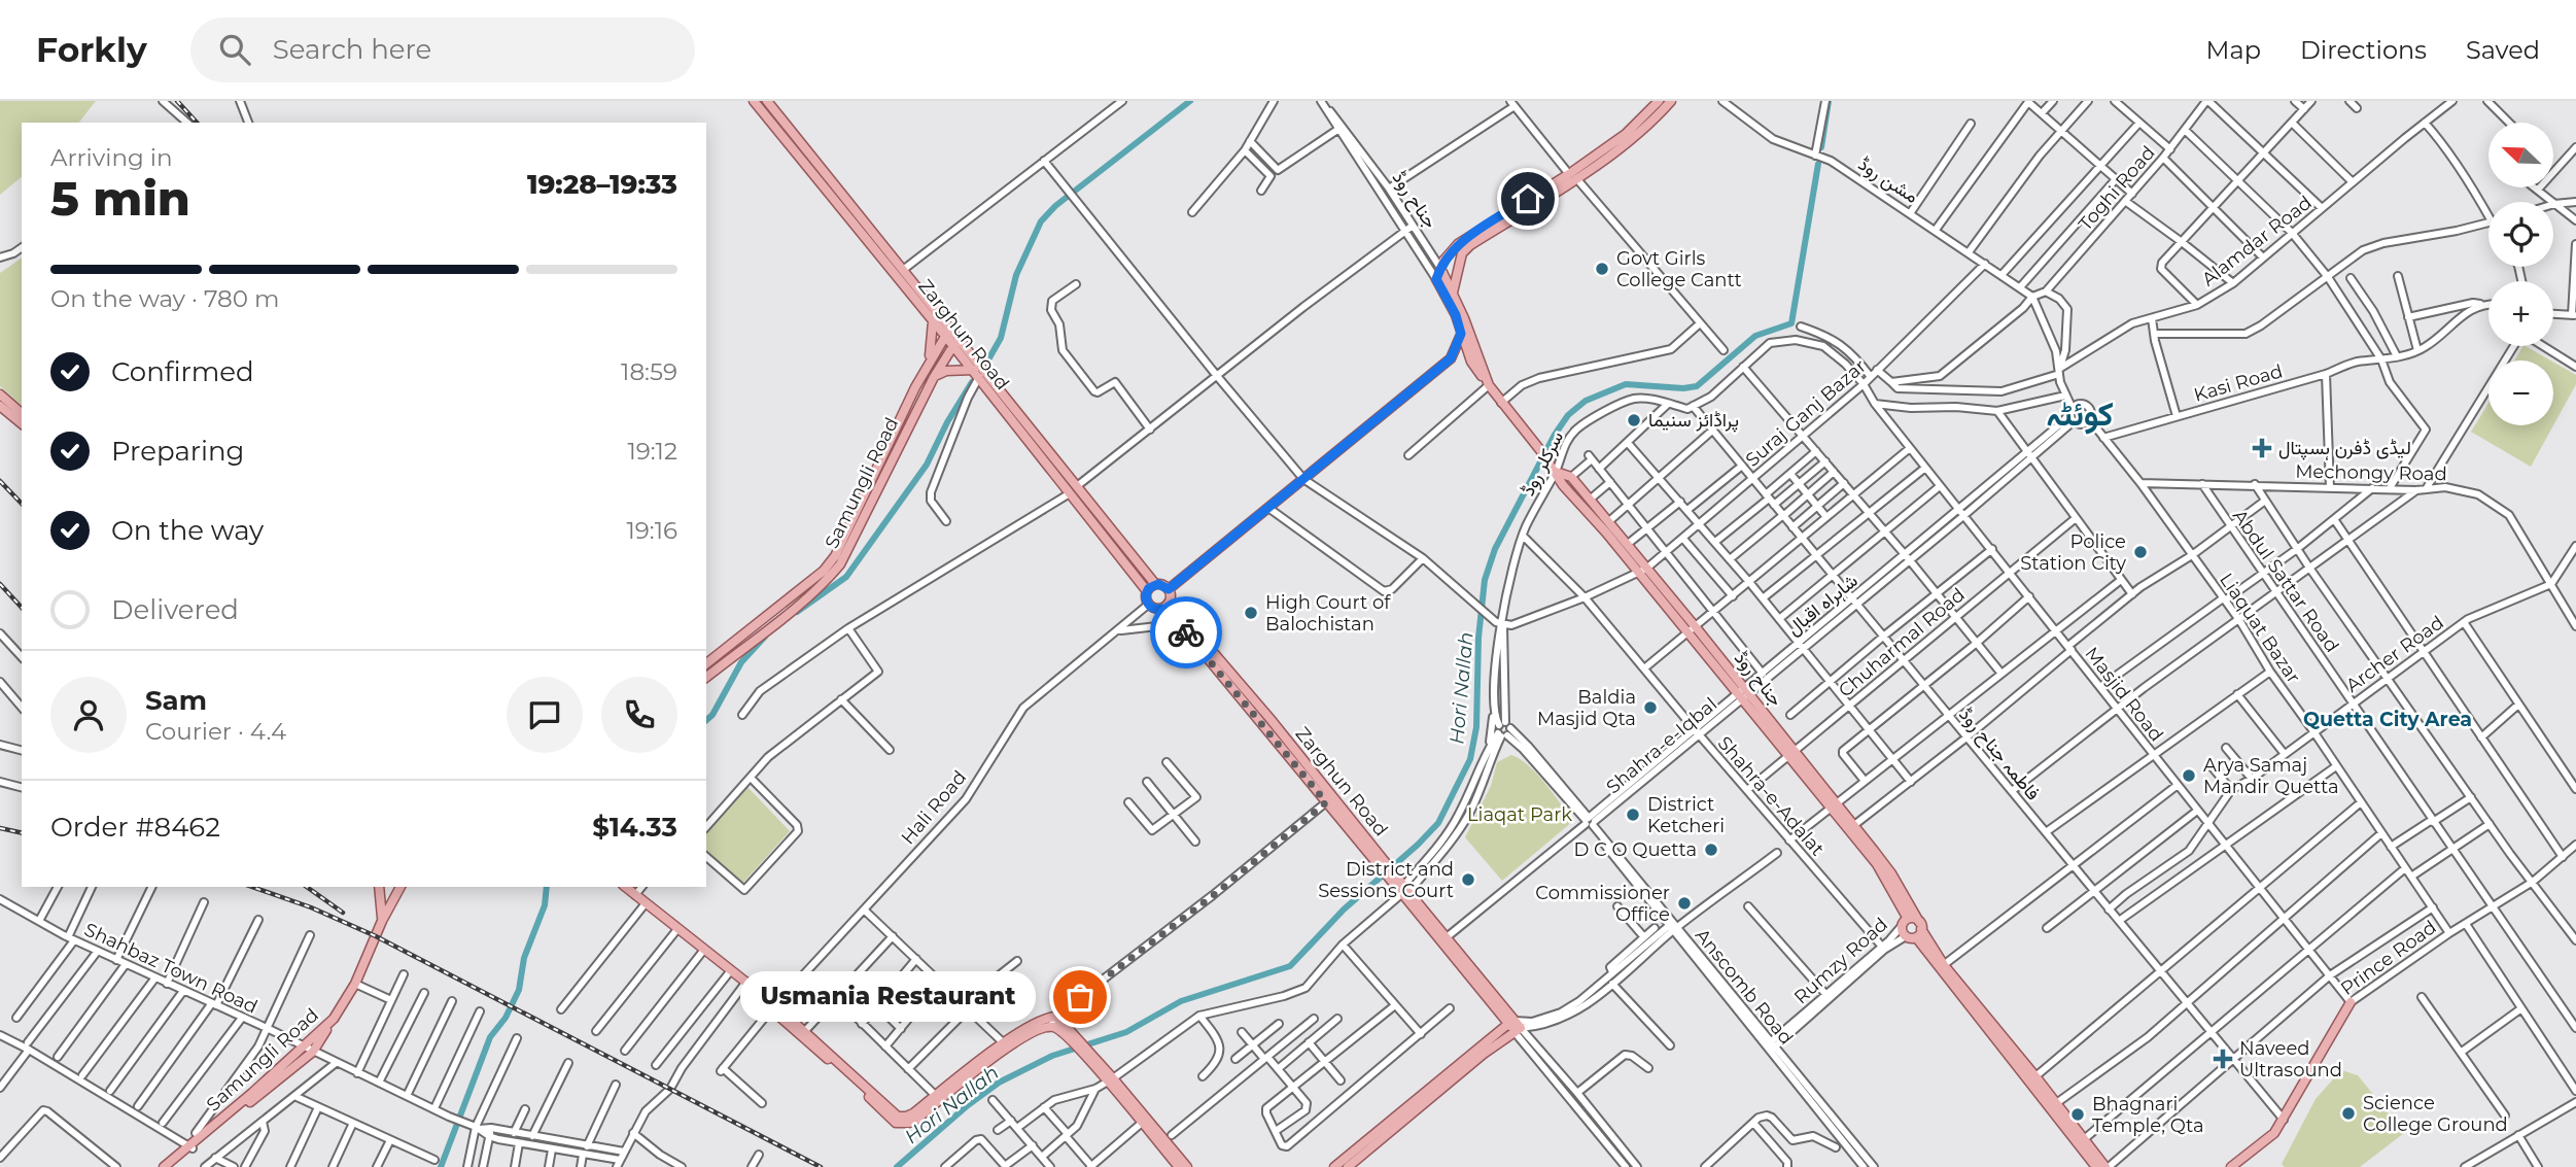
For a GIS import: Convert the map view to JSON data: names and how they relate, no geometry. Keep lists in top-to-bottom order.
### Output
{
  "streets": {
    "main road": [
      "جناح روڈ",
      "Zarghun Road",
      "Samungli Road",
      "Prince Road"
    ],
    "street": [
      "مشن روڈ",
      "Toghi Road",
      "Alamdar Road",
      "Kasi Road",
      "Suraj Ganj Bazar",
      "سرکلر روڈ",
      "Mechongy Road",
      "Abdul Sattar Road",
      "شاہراہ اقبال",
      "Liaquat Bazar",
      "Chuharmal Road",
      "Archer Road",
      "Masjid Road",
      "Shahra-e-Iqbal",
      "فاطمہ جناح روڈ",
      "Shahra-e-Adalat",
      "Hali Road",
      "Rumzy Road",
      "Shahbaz Town Road",
      "Anscomb Road"
    ]
  },
  "crossings": [
    ["مشن روڈ", "Suraj Ganj Bazar"],
    ["جناح روڈ", "Suraj Ganj Bazar"],
    ["جناح روڈ", "سرکلر روڈ"],
    ["جناح روڈ", "شاہراہ اقبال"],
    ["جناح روڈ", "Chuharmal Road"],
    ["جناح روڈ", "Shahra-e-Iqbal"],
    ["جناح روڈ", "Rumzy Road"],
    ["Zarghun Road", "Samungli Road"],
    ["Zarghun Road", "Shahra-e-Iqbal"],
    ["Zarghun Road", "Hali Road"],
    ["Kasi Road", "Liaquat Bazar"],
    ["Suraj Ganj Bazar", "سرکلر روڈ"],
    ["Suraj Ganj Bazar", "فاطمہ جناح روڈ"],
    ["Suraj Ganj Bazar", "Shahra-e-Adalat"],
    ["سرکلر روڈ", "فاطمہ جناح روڈ"],
    ["سرکلر روڈ", "Shahra-e-Adalat"],
    ["سرکلر روڈ", "Anscomb Road"],
    ["Mechongy Road", "Abdul Sattar Road"],
    ["Mechongy Road", "Liaquat Bazar"],
    ["Mechongy Road", "Archer Road"],
    ["Samungli Road", "Shahbaz Town Road"],
    ["Abdul Sattar Road", "Archer Road"],
    ["Abdul Sattar Road", "Prince Road"],
    ["شاہراہ اقبال", "Liaquat Bazar"],
    ["شاہراہ اقبال", "Masjid Road"],
    ["شاہراہ اقبال", "Shahra-e-Iqbal"],
    ["شاہراہ اقبال", "فاطمہ جناح روڈ"],
    ["Liaquat Bazar", "Archer Road"],
    ["Liaquat Bazar", "Prince Road"],
    ["Chuharmal Road", "Masjid Road"],
    ["Chuharmal Road", "فاطمہ جناح روڈ"],
    ["Chuharmal Road", "Shahra-e-Adalat"],
    ["Archer Road", "Masjid Road"],
    ["Archer Road", "فاطمہ جناح روڈ"],
    ["Masjid Road", "Prince Road"],
    ["Shahra-e-Iqbal", "Shahra-e-Adalat"],
    ["Shahra-e-Iqbal", "Anscomb Road"],
    ["فاطمہ جناح روڈ", "Prince Road"],
    ["Shahra-e-Adalat", "Rumzy Road"],
    ["Rumzy Road", "Anscomb Road"]
  ],
  "districts": ["کوئٹہ", "Quetta City Area"],
  "water": ["Hori Nallah"],
  "parks": ["Liaqat Park"],
  "places": {
    "other": [
      "Govt Girls College Cantt",
      "پراڈائز سنیما",
      "Police Station City",
      "High Court of Balochistan",
      "Baldia Masjid Qta",
      "Arya Samaj Mandir Quetta",
      "District Ketcheri",
      "D C O Quetta",
      "District and Sessions Court",
      "Commissioner Office",
      "Usmania Restaurant",
      "Science College Ground",
      "Bhagnari Temple, Qta"
    ],
    "health": ["لیڈی ڈفرن ہسپتال", "Naveed Ultrasound"]
  },
  "north": "top left",
  "page": {
    "header": "Forkly",
    "search": "Search here",
    "nav": ["Map", "Directions", "Saved"],
    "map_buttons": ["+", "−"],
    "heading": ["5 min", "Arriving in", "19:28–19:33"],
    "panel": [
      "Sam",
      "Courier · 4.4",
      "Order #8462",
      "$14.33"
    ],
    "bar": "On the way · 780 m",
    "list": [
      ["Confirmed", "18:59"],
      ["Preparing", "19:12"],
      ["On the way", "19:16"],
      "Delivered"
    ],
    "bubble": "Usmania Restaurant"
  }
}
